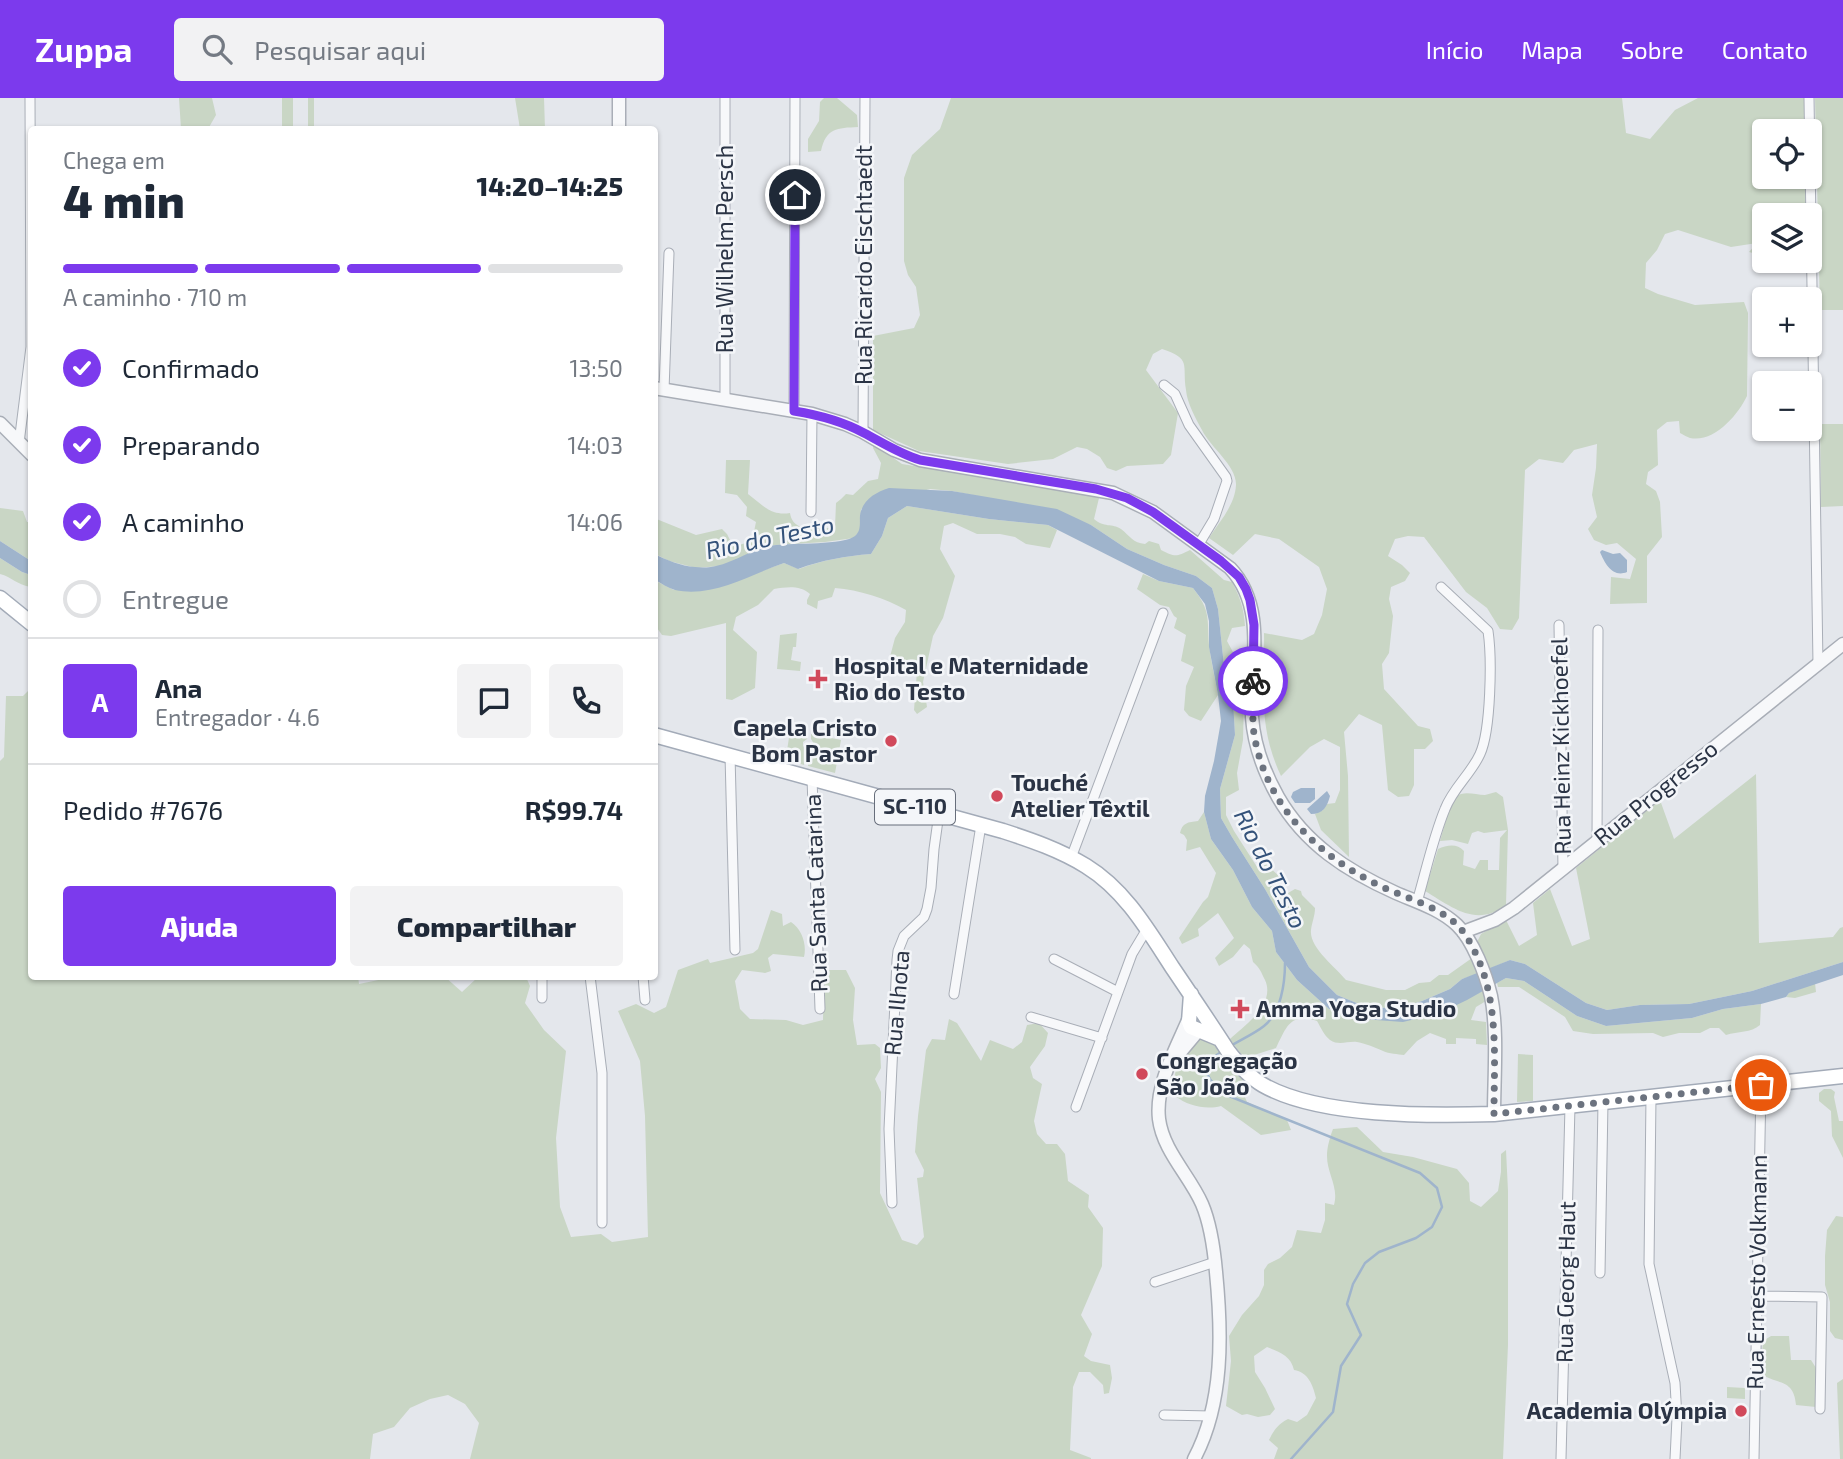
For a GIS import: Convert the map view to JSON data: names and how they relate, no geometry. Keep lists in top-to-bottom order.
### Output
{
  "streets": {
    "main road": ["SC-110"],
    "street": [
      "Rua Wilhelm Persch",
      "Rua Ricardo Eischtaedt",
      "Rua Heinz Kickhoefel",
      "Rua Progresso",
      "Rua Santa Catarina",
      "Rua Ilhota",
      "Rua Ernesto Volkmann",
      "Rua Georg Haut"
    ]
  },
  "crossings": [
    ["Rua Heinz Kickhoefel", "Rua Progresso"],
    ["SC-110", "Rua Santa Catarina"],
    ["SC-110", "Rua Ilhota"],
    ["SC-110", "Rua Ernesto Volkmann"],
    ["SC-110", "Rua Georg Haut"]
  ],
  "water": ["Rio do Testo"],
  "places": {
    "health": ["Hospital e Maternidade Rio do Testo", "Amma Yoga Studio"],
    "other": [
      "Capela Cristo Bom Pastor",
      "Touché Atelier Têxtil",
      "Congregação São João",
      "Academia Olýmpia"
    ]
  },
  "page": {
    "header": "Zuppa",
    "search": "Pesquisar aqui",
    "nav": [
      "Início",
      "Mapa",
      "Sobre",
      "Contato"
    ],
    "map_buttons": ["+", "−"],
    "heading": ["4 min", "Chega em", "14:20–14:25"],
    "panel": [
      "Ana",
      "Entregador · 4.6",
      "Pedido #7676",
      "R$99.74"
    ],
    "bar": "A caminho · 710 m",
    "list": [
      ["Confirmado", "13:50"],
      ["Preparando", "14:03"],
      ["A caminho", "14:06"],
      "Entregue"
    ],
    "round": "A",
    "buttons": ["Ajuda", "Compartilhar"]
  }
}
